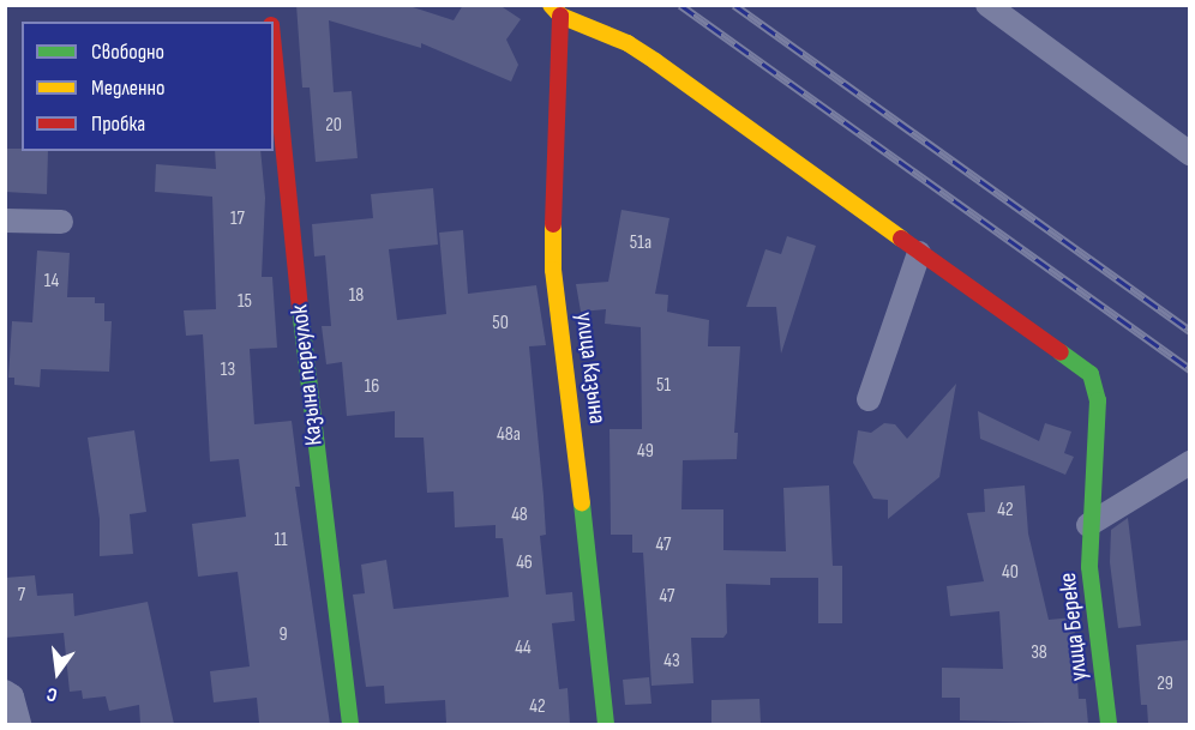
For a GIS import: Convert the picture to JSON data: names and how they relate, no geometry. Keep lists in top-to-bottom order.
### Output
{
  "streets": {
    "street": ["улица Казына", "Казына переулок", "улица Береке"]
  },
  "crossings": [
    ["улица Казына", "улица Береке"]
  ],
  "house_numbers": [
    "20",
    "17",
    "51а",
    "14",
    "18",
    "15",
    "50",
    "13",
    "51",
    "16",
    "48а",
    "49",
    "42",
    "48",
    "11",
    "47",
    "46",
    "40",
    "7",
    "47",
    "9",
    "44",
    "38",
    "43",
    "29",
    "42"
  ],
  "legend": ["Свободно", "Медленно", "Пробка"],
  "north": "bottom"
}
